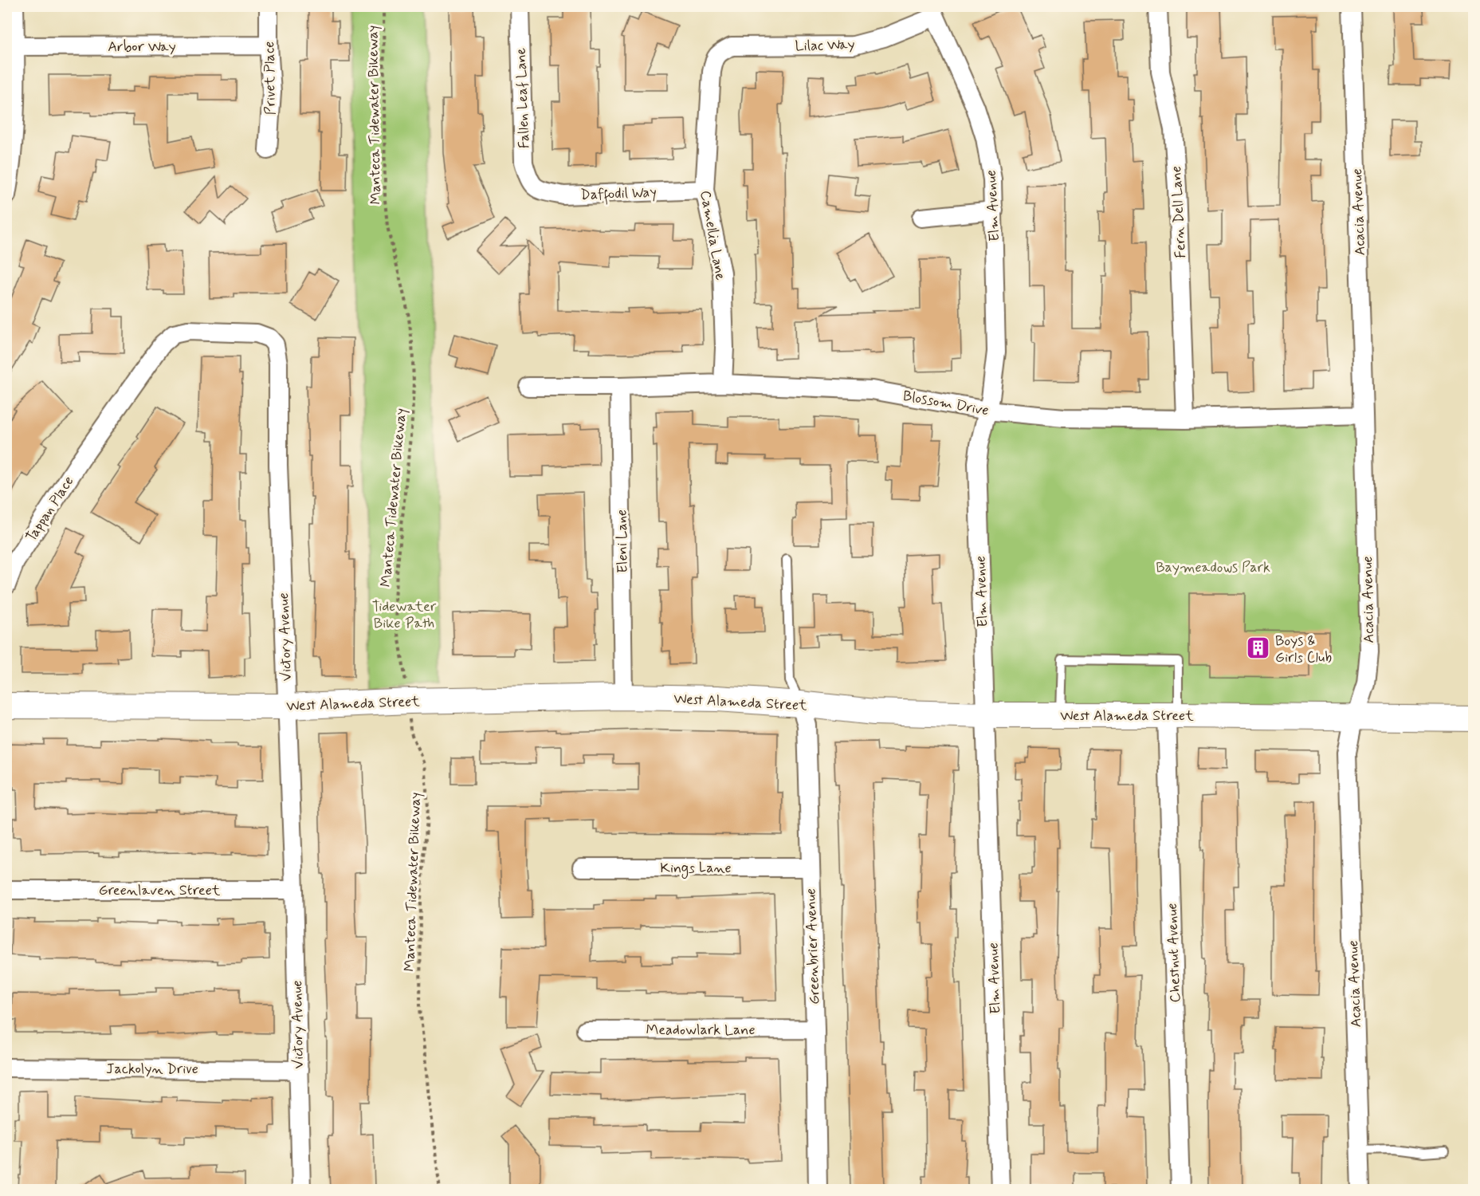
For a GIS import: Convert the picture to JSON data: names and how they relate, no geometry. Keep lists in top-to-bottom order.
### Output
{
  "streets": {
    "street": [
      "Lilac Way",
      "Arbor Way",
      "Privet Place",
      "Fallen Leaf Lane",
      "Daffodil Way",
      "Elm Avenue",
      "Fern Dell Lane",
      "Acacia Avenue",
      "Camellia Lane",
      "Blossom Drive",
      "Tappan Place",
      "Eleni Lane",
      "Victory Avenue",
      "West Alameda Street",
      "Kings Lane",
      "Greenlaven Street",
      "Greenbrier Avenue",
      "Chestnut Avenue",
      "Meadowlark Lane",
      "Jackolyn Drive"
    ],
    "path": ["Manteca Tidewater Bikeway"]
  },
  "crossings": [
    ["Lilac Way", "Elm Avenue"],
    ["Lilac Way", "Camellia Lane"],
    ["Arbor Way", "Privet Place"],
    ["Fallen Leaf Lane", "Daffodil Way"],
    ["Manteca Tidewater Bikeway", "West Alameda Street"],
    ["Daffodil Way", "Camellia Lane"],
    ["Elm Avenue", "Blossom Drive"],
    ["Elm Avenue", "West Alameda Street"],
    ["Fern Dell Lane", "Blossom Drive"],
    ["Acacia Avenue", "Blossom Drive"],
    ["Acacia Avenue", "West Alameda Street"],
    ["Camellia Lane", "Blossom Drive"],
    ["Blossom Drive", "Eleni Lane"],
    ["Tappan Place", "Victory Avenue"],
    ["Eleni Lane", "West Alameda Street"],
    ["Victory Avenue", "West Alameda Street"],
    ["Victory Avenue", "Greenlaven Street"],
    ["Victory Avenue", "Jackolyn Drive"],
    ["West Alameda Street", "Greenbrier Avenue"],
    ["West Alameda Street", "Chestnut Avenue"],
    ["Kings Lane", "Greenbrier Avenue"],
    ["Greenbrier Avenue", "Meadowlark Lane"]
  ],
  "parks": ["Baymeadows Park", "Tidewater Bike Path"],
  "places": {
    "building": ["Boys & Girls Club"]
  }
}
